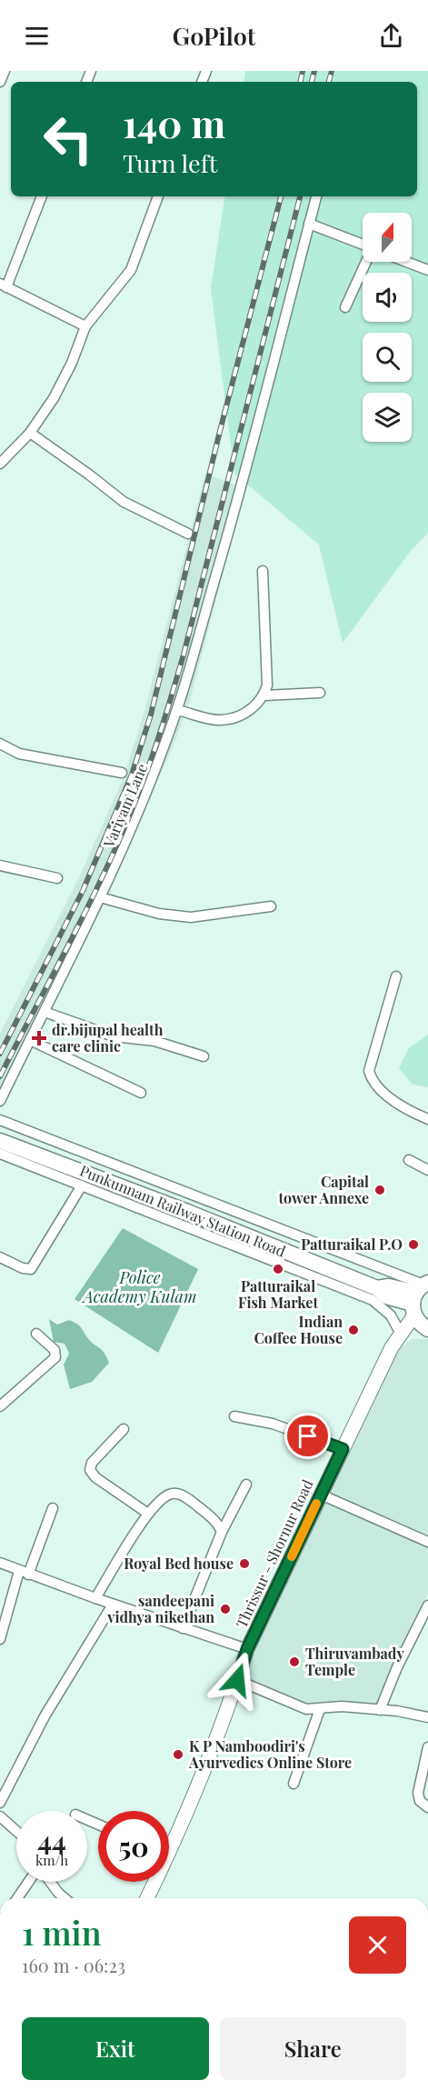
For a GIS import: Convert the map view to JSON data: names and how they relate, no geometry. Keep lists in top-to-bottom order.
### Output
{
  "streets": {
    "main road": ["Thrissur - Shornur Road"],
    "street": ["Variyam Lane", "Punkunnam Railway Station Road"]
  },
  "crossings": [
    ["Punkunnam Railway Station Road", "Thrissur - Shornur Road"]
  ],
  "water": ["Police Academy Kulam"],
  "places": {
    "health": ["dr.bijupal health care clinic"],
    "other": [
      "Capital tower Annexe",
      "Patturaikal P.O",
      "Patturaikal Fish Market",
      "Indian Coffee House",
      "Royal Bed house",
      "sandeepani vidhya nikethan",
      "Thiruvambady Temple",
      "K P Namboodiri's Ayurvedics Online Store"
    ]
  },
  "north": "top",
  "page": {
    "header": "GoPilot",
    "turn": ["140 m", "Turn left"],
    "speed": "44 km/h",
    "limit": "50",
    "heading": ["1 min", "160 m · 06:23"],
    "buttons": ["Exit", "Share"]
  }
}
